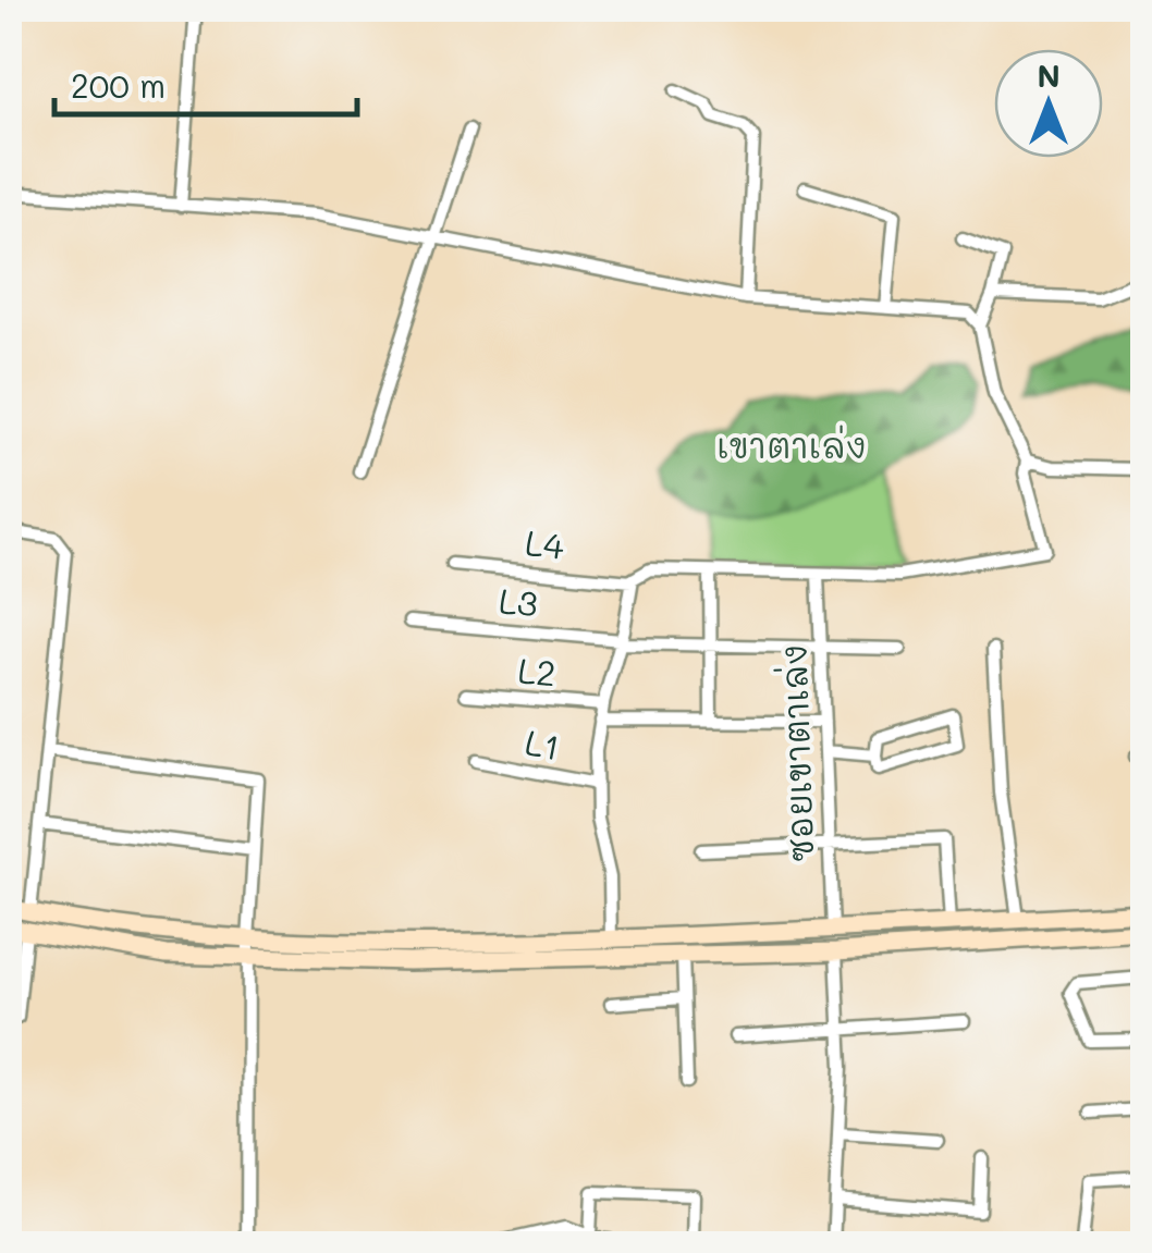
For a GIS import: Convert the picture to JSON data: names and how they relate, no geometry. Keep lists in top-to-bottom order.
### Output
{
  "streets": {
    "street": [
      "L4",
      "L3",
      "L2",
      "L1",
      "ซอยเขาตาเล่ง"
    ]
  },
  "crossings": [
    ["L4", "ซอยเขาตาเล่ง"],
    ["L3", "ซอยเขาตาเล่ง"]
  ],
  "parks": ["เขาตาเล่ง"],
  "scale_bar": "200 m",
  "north": "top"
}
